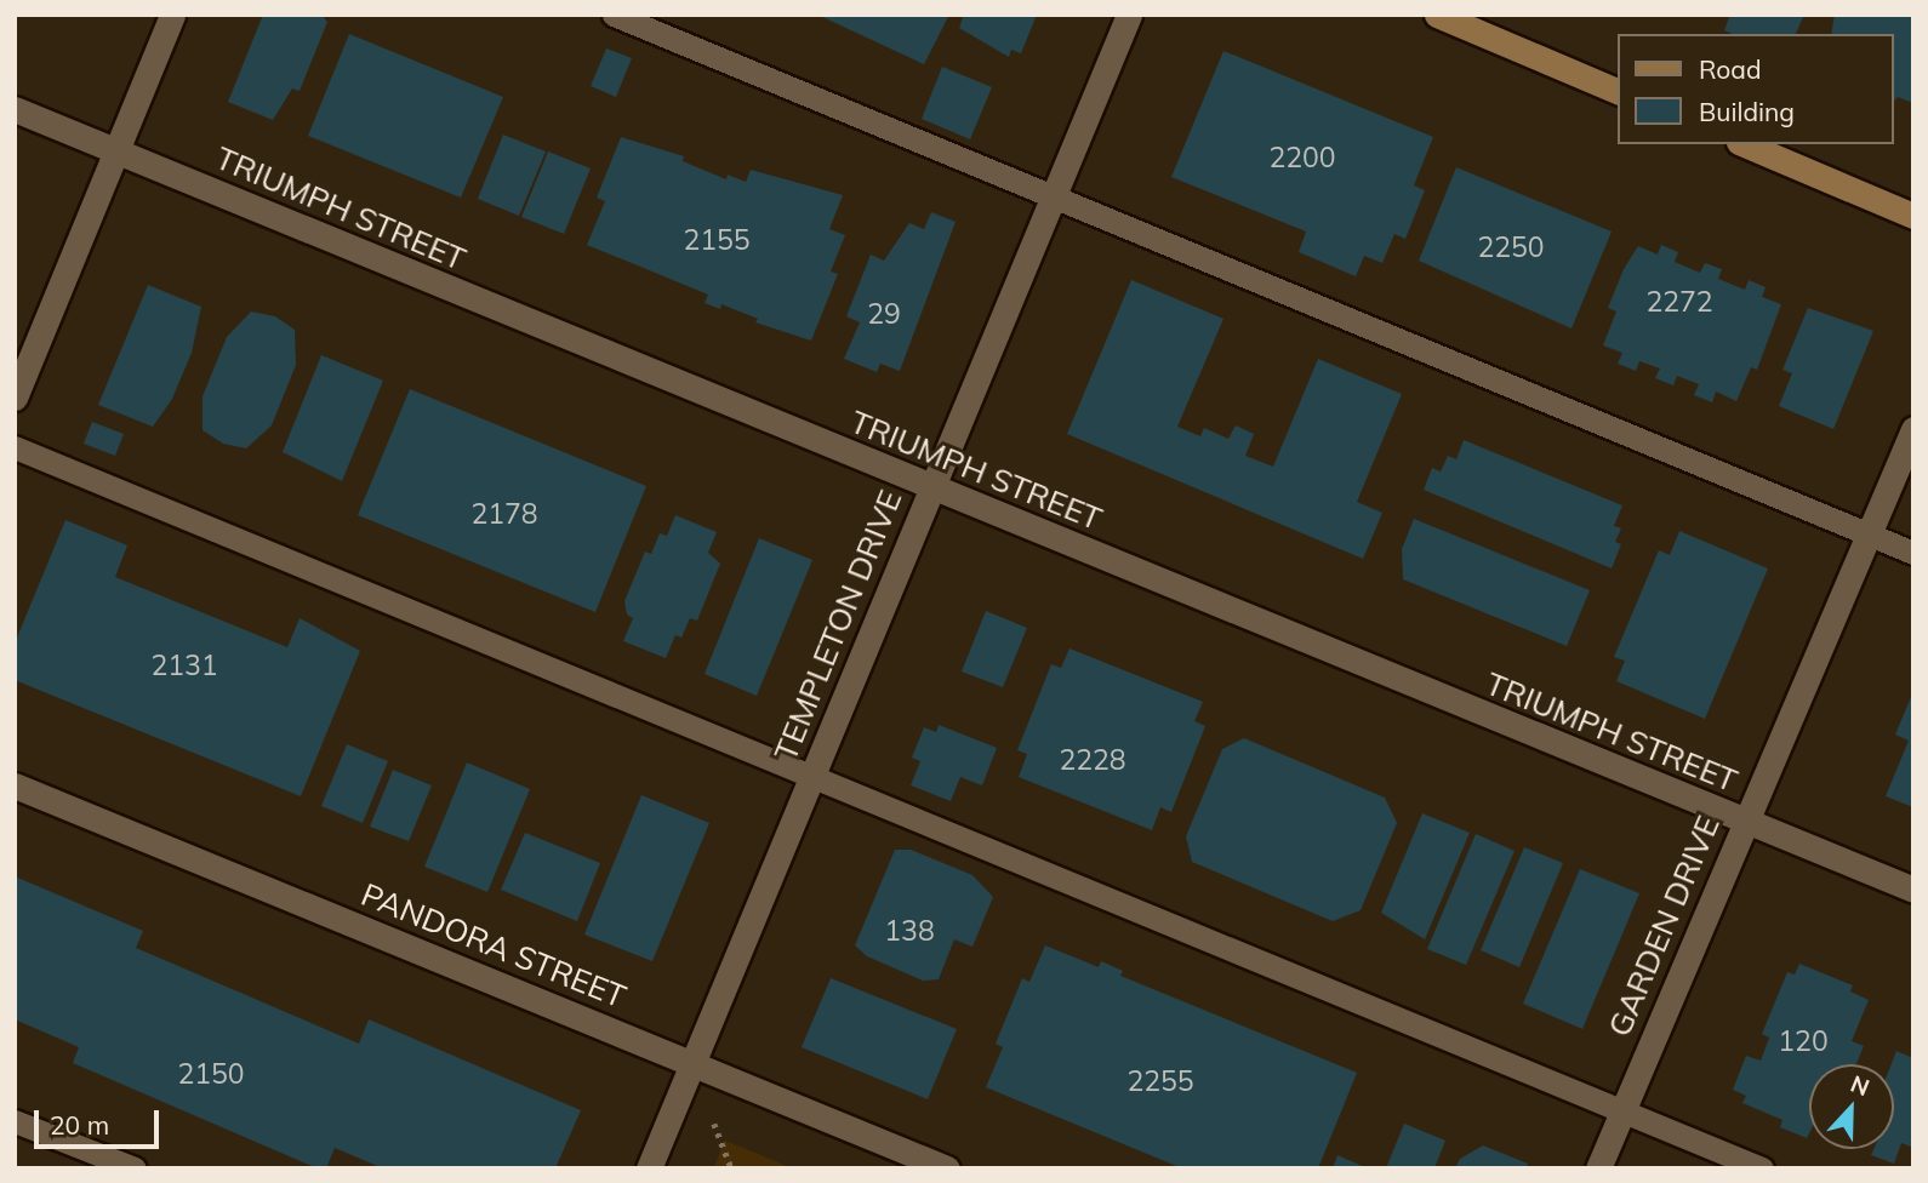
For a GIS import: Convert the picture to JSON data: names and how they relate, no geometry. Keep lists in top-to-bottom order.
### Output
{
  "streets": {
    "street": [
      "TRIUMPH STREET",
      "TEMPLETON DRIVE",
      "GARDEN DRIVE",
      "PANDORA STREET"
    ]
  },
  "crossings": [
    ["TRIUMPH STREET", "TEMPLETON DRIVE"],
    ["TRIUMPH STREET", "GARDEN DRIVE"],
    ["TEMPLETON DRIVE", "PANDORA STREET"]
  ],
  "house_numbers": [
    "2200",
    "2155",
    "2250",
    "2272",
    "29",
    "2178",
    "2131",
    "2228",
    "138",
    "120",
    "2150",
    "2255"
  ],
  "legend": ["Road", "Building"],
  "scale_bar": "20 m",
  "north": "top"
}
